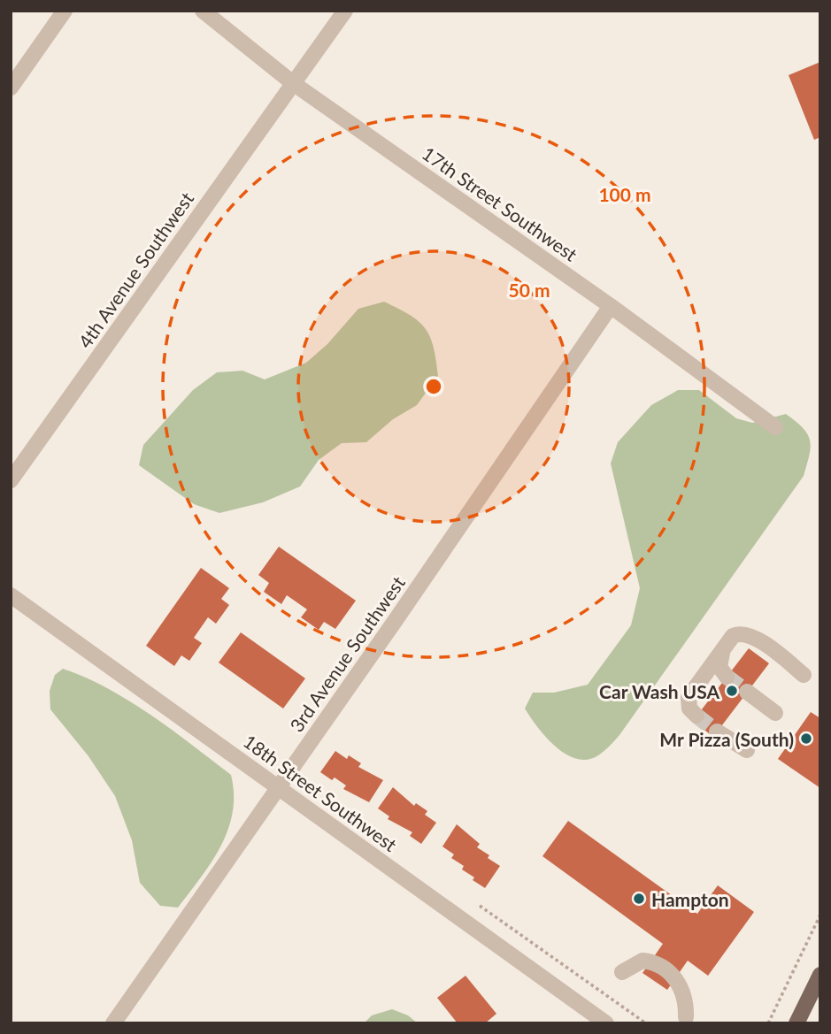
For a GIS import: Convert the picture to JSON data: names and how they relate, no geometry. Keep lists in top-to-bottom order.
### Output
{
  "streets": {
    "street": [
      "17th Street Southwest",
      "4th Avenue Southwest",
      "3rd Avenue Southwest",
      "18th Street Southwest"
    ]
  },
  "crossings": [
    ["17th Street Southwest", "4th Avenue Southwest"],
    ["17th Street Southwest", "3rd Avenue Southwest"],
    ["3rd Avenue Southwest", "18th Street Southwest"]
  ],
  "places": ["Car Wash USA", "Mr Pizza (South)", "Hampton"],
  "rings": ["100 m", "50 m"]
}
